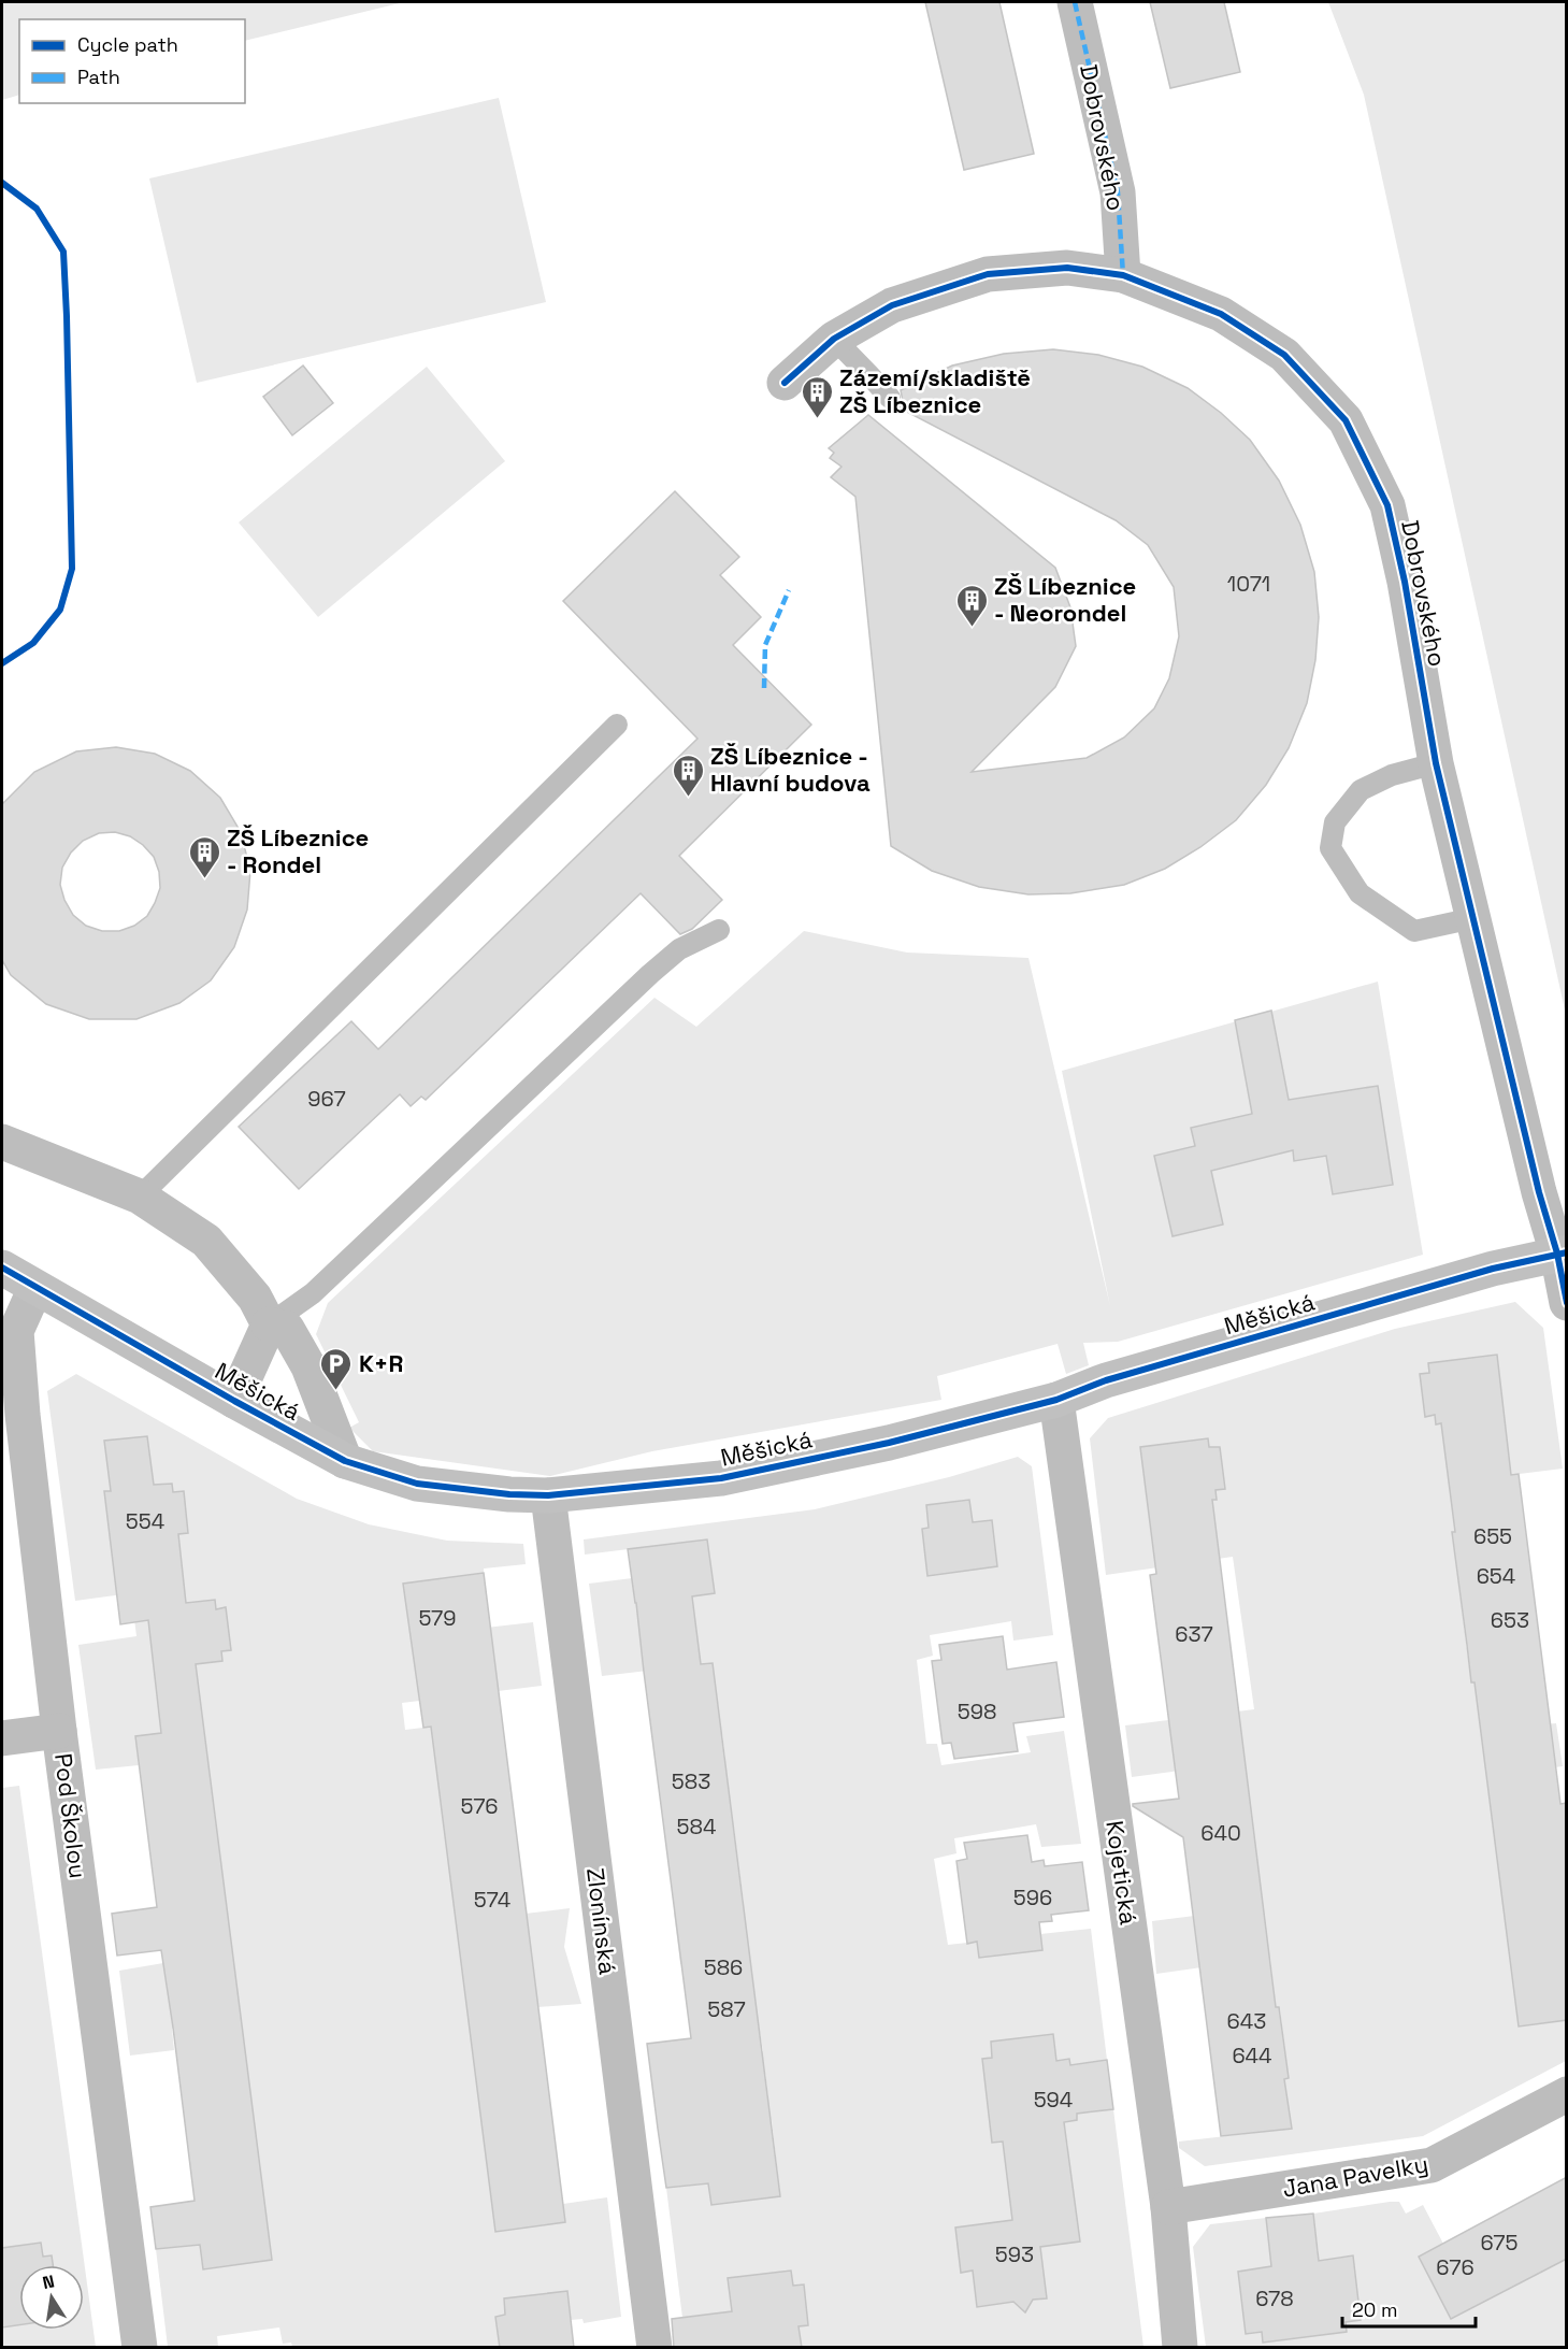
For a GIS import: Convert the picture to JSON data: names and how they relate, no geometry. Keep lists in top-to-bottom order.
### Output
{
  "streets": {
    "street": [
      "Dobrovského",
      "Měšická",
      "Pod Školou",
      "Kojetická",
      "Zlonínská",
      "Jana Pavelky"
    ]
  },
  "crossings": [
    ["Dobrovského", "Měšická"],
    ["Měšická", "Pod Školou"],
    ["Měšická", "Kojetická"],
    ["Měšická", "Zlonínská"],
    ["Kojetická", "Jana Pavelky"]
  ],
  "places": {
    "building": [
      "Zázemí/skladiště ZŠ Líbeznice",
      "ZŠ Líbeznice - Neorondel",
      "ZŠ Líbeznice - Hlavní budova",
      "ZŠ Líbeznice - Rondel"
    ],
    "parking": ["K+R"]
  },
  "house_numbers": [
    "1071",
    "967",
    "554",
    "655",
    "654",
    "579",
    "653",
    "637",
    "598",
    "583",
    "576",
    "584",
    "640",
    "596",
    "574",
    "586",
    "587",
    "643",
    "644",
    "594",
    "675",
    "593",
    "676",
    "678"
  ],
  "legend": ["Cycle path", "Path"],
  "scale_bar": "20 m",
  "north": "top"
}
